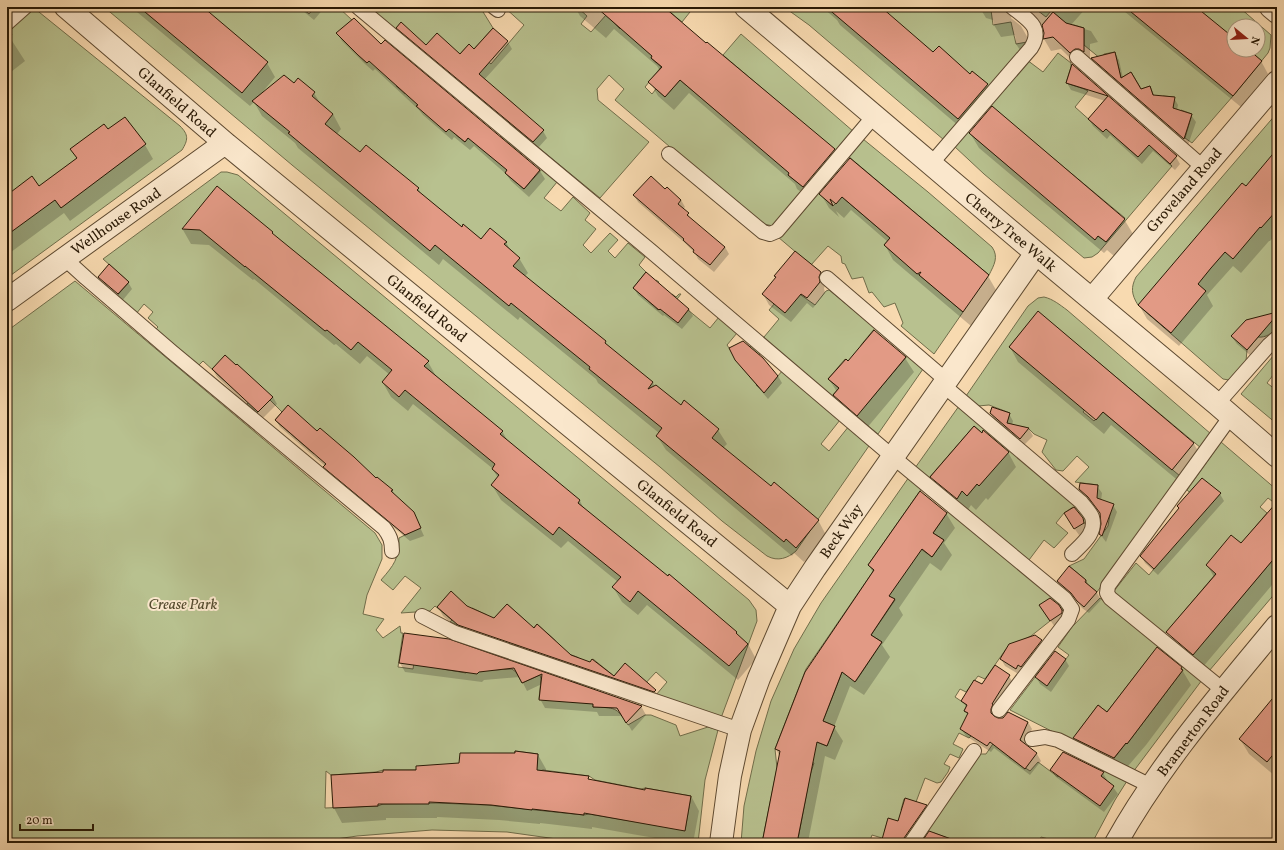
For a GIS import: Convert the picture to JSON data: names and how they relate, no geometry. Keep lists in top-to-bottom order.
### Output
{
  "streets": {
    "street": [
      "Glanfield Road",
      "Groveland Road",
      "Wellhouse Road",
      "Cherry Tree Walk",
      "Beck Way",
      "Bramerton Road"
    ]
  },
  "crossings": [
    ["Glanfield Road", "Wellhouse Road"],
    ["Glanfield Road", "Beck Way"],
    ["Groveland Road", "Cherry Tree Walk"],
    ["Cherry Tree Walk", "Beck Way"]
  ],
  "parks": ["Crease Park"],
  "scale_bar": "20 m",
  "north": "right"
}
